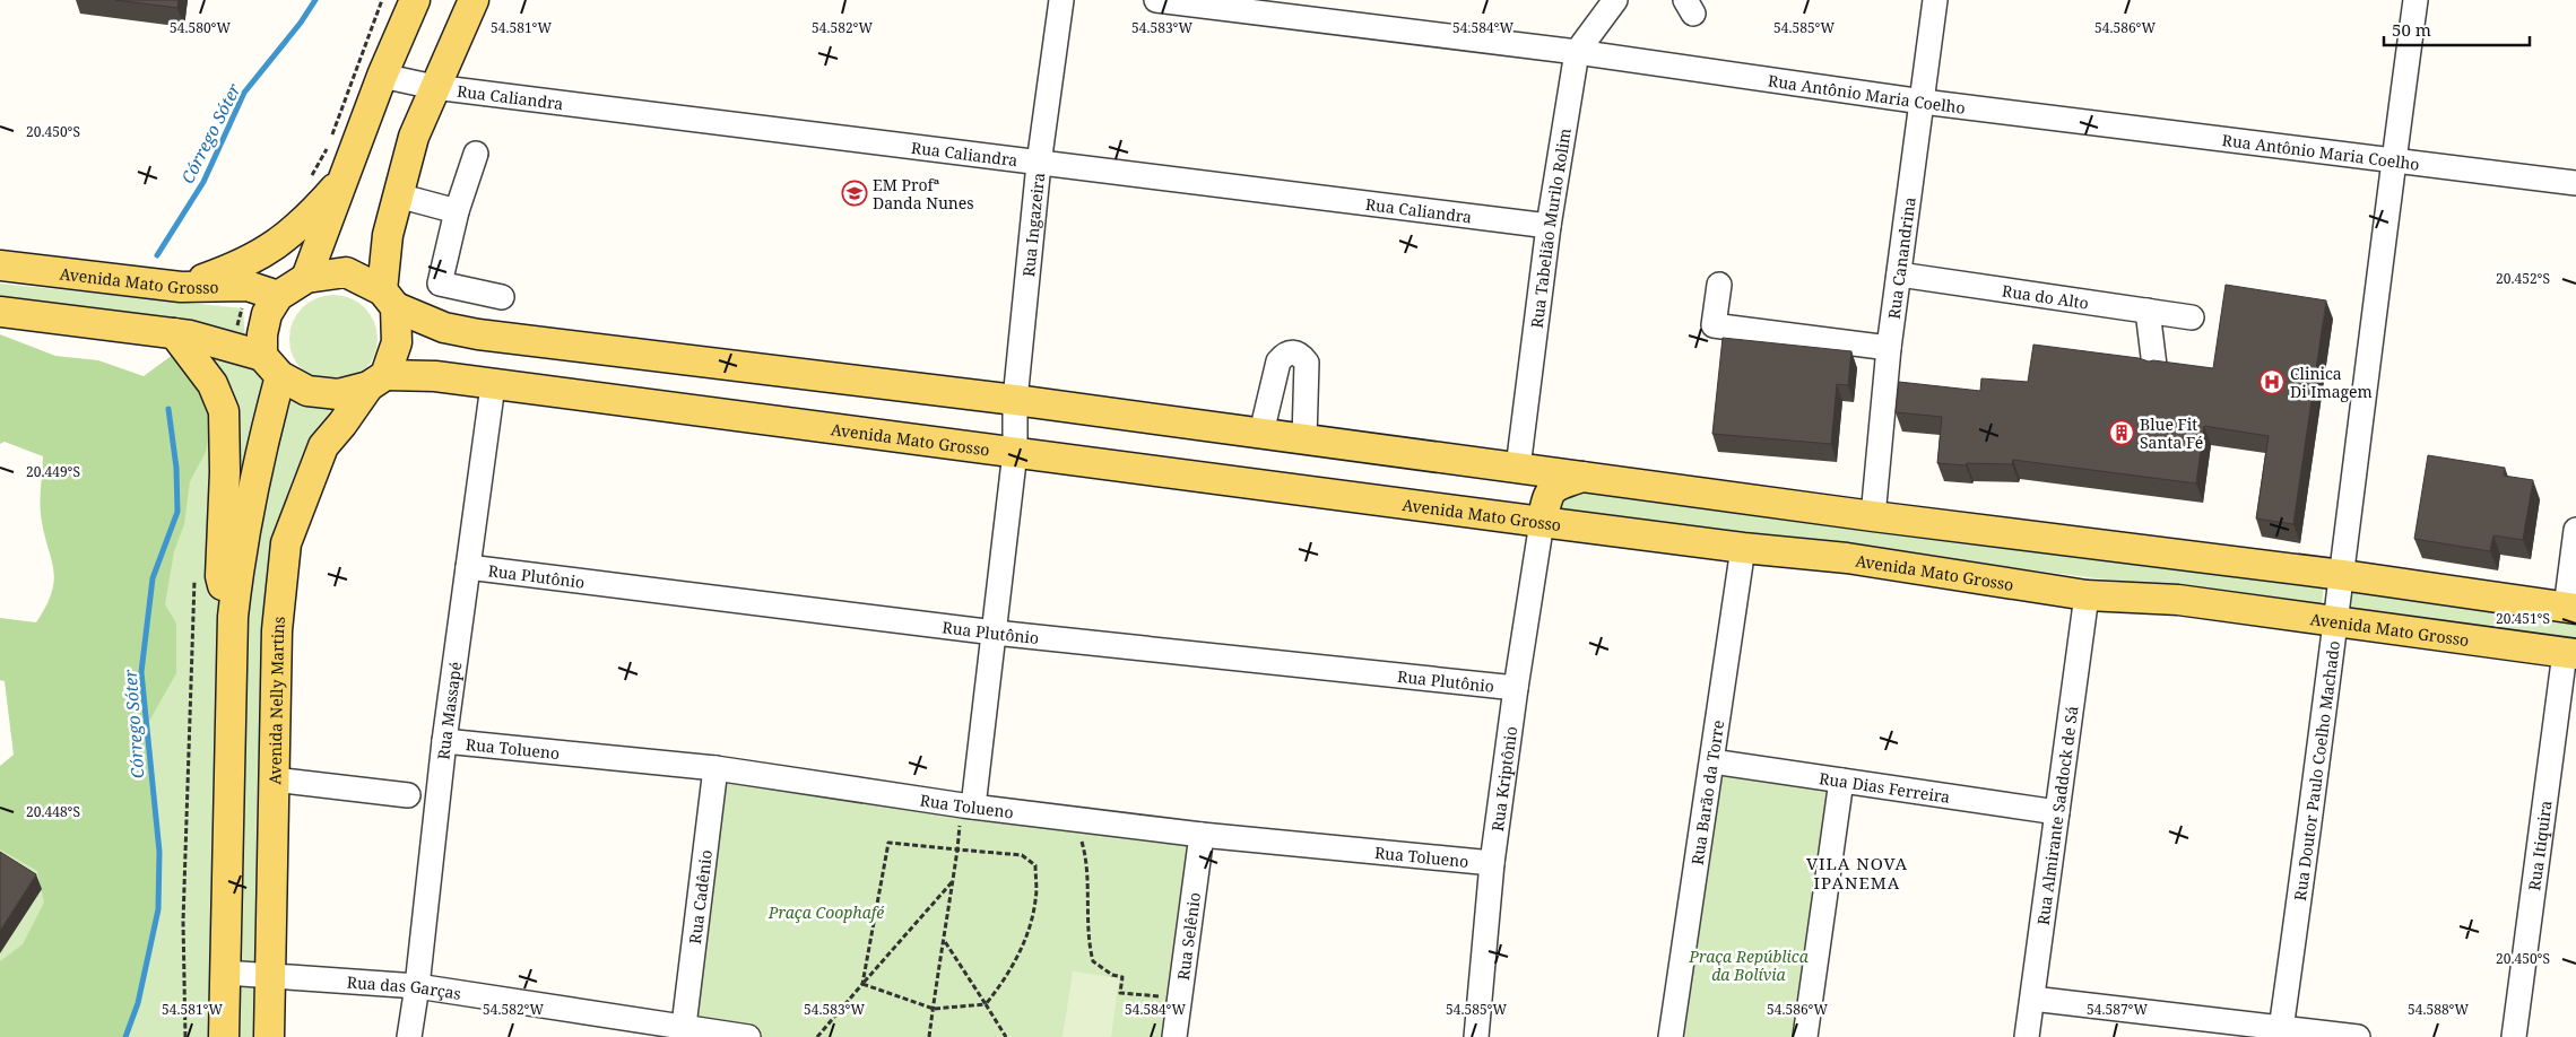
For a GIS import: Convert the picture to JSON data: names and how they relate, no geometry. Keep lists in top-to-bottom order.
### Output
{
  "streets": {
    "main road": ["Avenida Mato Grosso", "Avenida Nelly Martins"],
    "street": [
      "Rua Antônio Maria Coelho",
      "Rua Caliandra",
      "Rua Ingazeira",
      "Rua Tabelião Murilo Rolim",
      "Rua Canandrina",
      "Rua do Alto",
      "Rua Plutônio",
      "Rua Massapé",
      "Rua Tolueno",
      "Rua Doutor Paulo Coelho Machado",
      "Rua Kriptônio",
      "Rua Dias Ferreira",
      "Rua Barão da Torre",
      "Rua Almirante Saddock de Sá",
      "Rua Itiquira",
      "Rua Cadênio",
      "Rua Selênio",
      "Rua das Garças"
    ]
  },
  "crossings": [
    ["Rua Antônio Maria Coelho", "Rua Tabelião Murilo Rolim"],
    ["Rua Antônio Maria Coelho", "Rua Canandrina"],
    ["Rua Antônio Maria Coelho", "Rua Doutor Paulo Coelho Machado"],
    ["Rua Caliandra", "Rua Ingazeira"],
    ["Rua Caliandra", "Rua Tabelião Murilo Rolim"],
    ["Rua Ingazeira", "Avenida Mato Grosso"],
    ["Rua Ingazeira", "Rua Plutônio"],
    ["Rua Ingazeira", "Rua Tolueno"],
    ["Rua Canandrina", "Rua do Alto"],
    ["Avenida Mato Grosso", "Avenida Nelly Martins"],
    ["Avenida Mato Grosso", "Rua Massapé"],
    ["Avenida Mato Grosso", "Rua Doutor Paulo Coelho Machado"],
    ["Avenida Mato Grosso", "Rua Kriptônio"],
    ["Avenida Mato Grosso", "Rua Barão da Torre"],
    ["Avenida Mato Grosso", "Rua Almirante Saddock de Sá"],
    ["Avenida Mato Grosso", "Rua Itiquira"],
    ["Rua Plutônio", "Rua Massapé"],
    ["Rua Plutônio", "Rua Kriptônio"],
    ["Avenida Nelly Martins", "Rua das Garças"],
    ["Rua Massapé", "Rua Tolueno"],
    ["Rua Massapé", "Rua das Garças"],
    ["Rua Tolueno", "Rua Kriptônio"],
    ["Rua Tolueno", "Rua Cadênio"],
    ["Rua Tolueno", "Rua Selênio"],
    ["Rua Dias Ferreira", "Rua Barão da Torre"],
    ["Rua Dias Ferreira", "Rua Almirante Saddock de Sá"],
    ["Rua Cadênio", "Rua das Garças"]
  ],
  "districts": ["VILA NOVA IPANEMA"],
  "water": ["Córrego Sóter"],
  "parks": ["Praça Coophafé", "Praça República da Bolívia"],
  "places": {
    "school or university": ["EM Profª Danda Nunes"],
    "hospital": ["Clinica Di Imagem"],
    "building": ["Blue Fit Santa Fé"]
  },
  "scale_bar": "50 m",
  "coordinates": [
    "54.580°W",
    "54.581°W",
    "54.582°W",
    "54.583°W",
    "54.584°W",
    "54.585°W",
    "54.586°W",
    "20.450°S",
    "20.452°S",
    "20.449°S",
    "20.451°S",
    "20.448°S",
    "54.587°W",
    "54.588°W"
  ]
}
